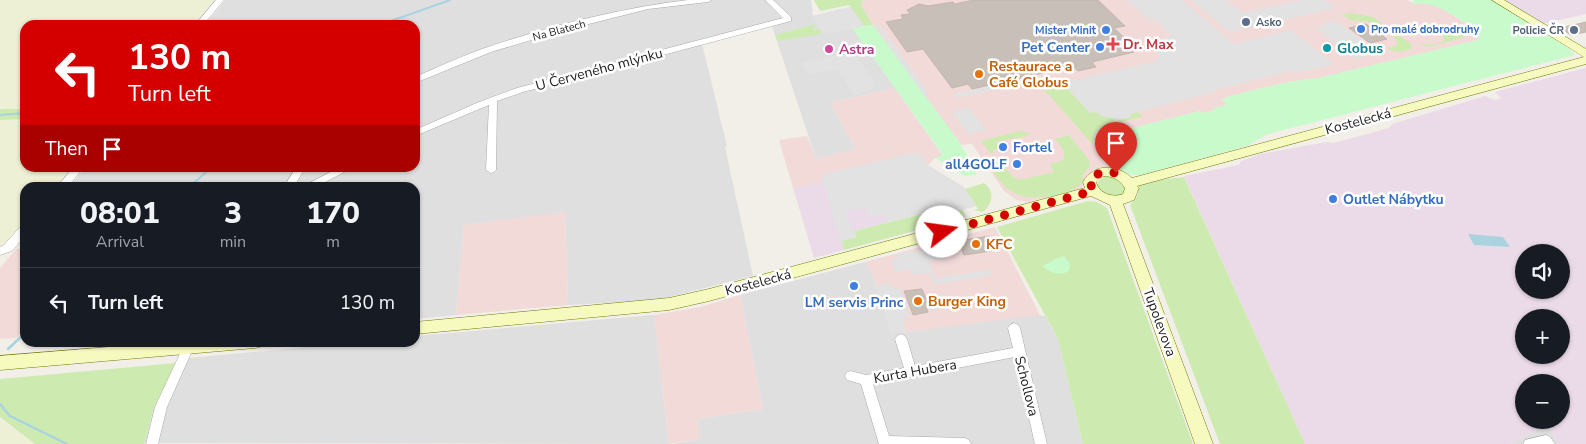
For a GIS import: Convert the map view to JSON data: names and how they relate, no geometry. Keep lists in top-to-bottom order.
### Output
{
  "streets": {
    "main road": ["Kostelecká", "Tupolevova"],
    "street": [
      "Na Blatech",
      "U Červeného mlýnku",
      "Kurta Hubera",
      "Schollova"
    ]
  },
  "crossings": [
    ["Kostelecká", "Tupolevova"],
    ["Kurta Hubera", "Schollova"]
  ],
  "places": {
    "other": [
      "Asko",
      "Pro malé dobrodruhy",
      "Mister Minit",
      "Policie ČR",
      "Pet Center",
      "Globus",
      "Astra",
      "Restaurace a Café Globus",
      "Fortel",
      "all4GOLF",
      "Outlet Nábytku",
      "KFC",
      "LM servis Princ",
      "Burger King"
    ],
    "health": ["Dr. Max"]
  },
  "page": {
    "turn": ["130 m", "Turn left"],
    "then": "Then",
    "eta": [
      "08:01",
      "Arrival",
      "3",
      "min",
      "170",
      "m"
    ],
    "map_buttons": ["+", "−"],
    "list": [
      {
        "name": "Turn left",
        "value": "130 m"
      }
    ]
  }
}
